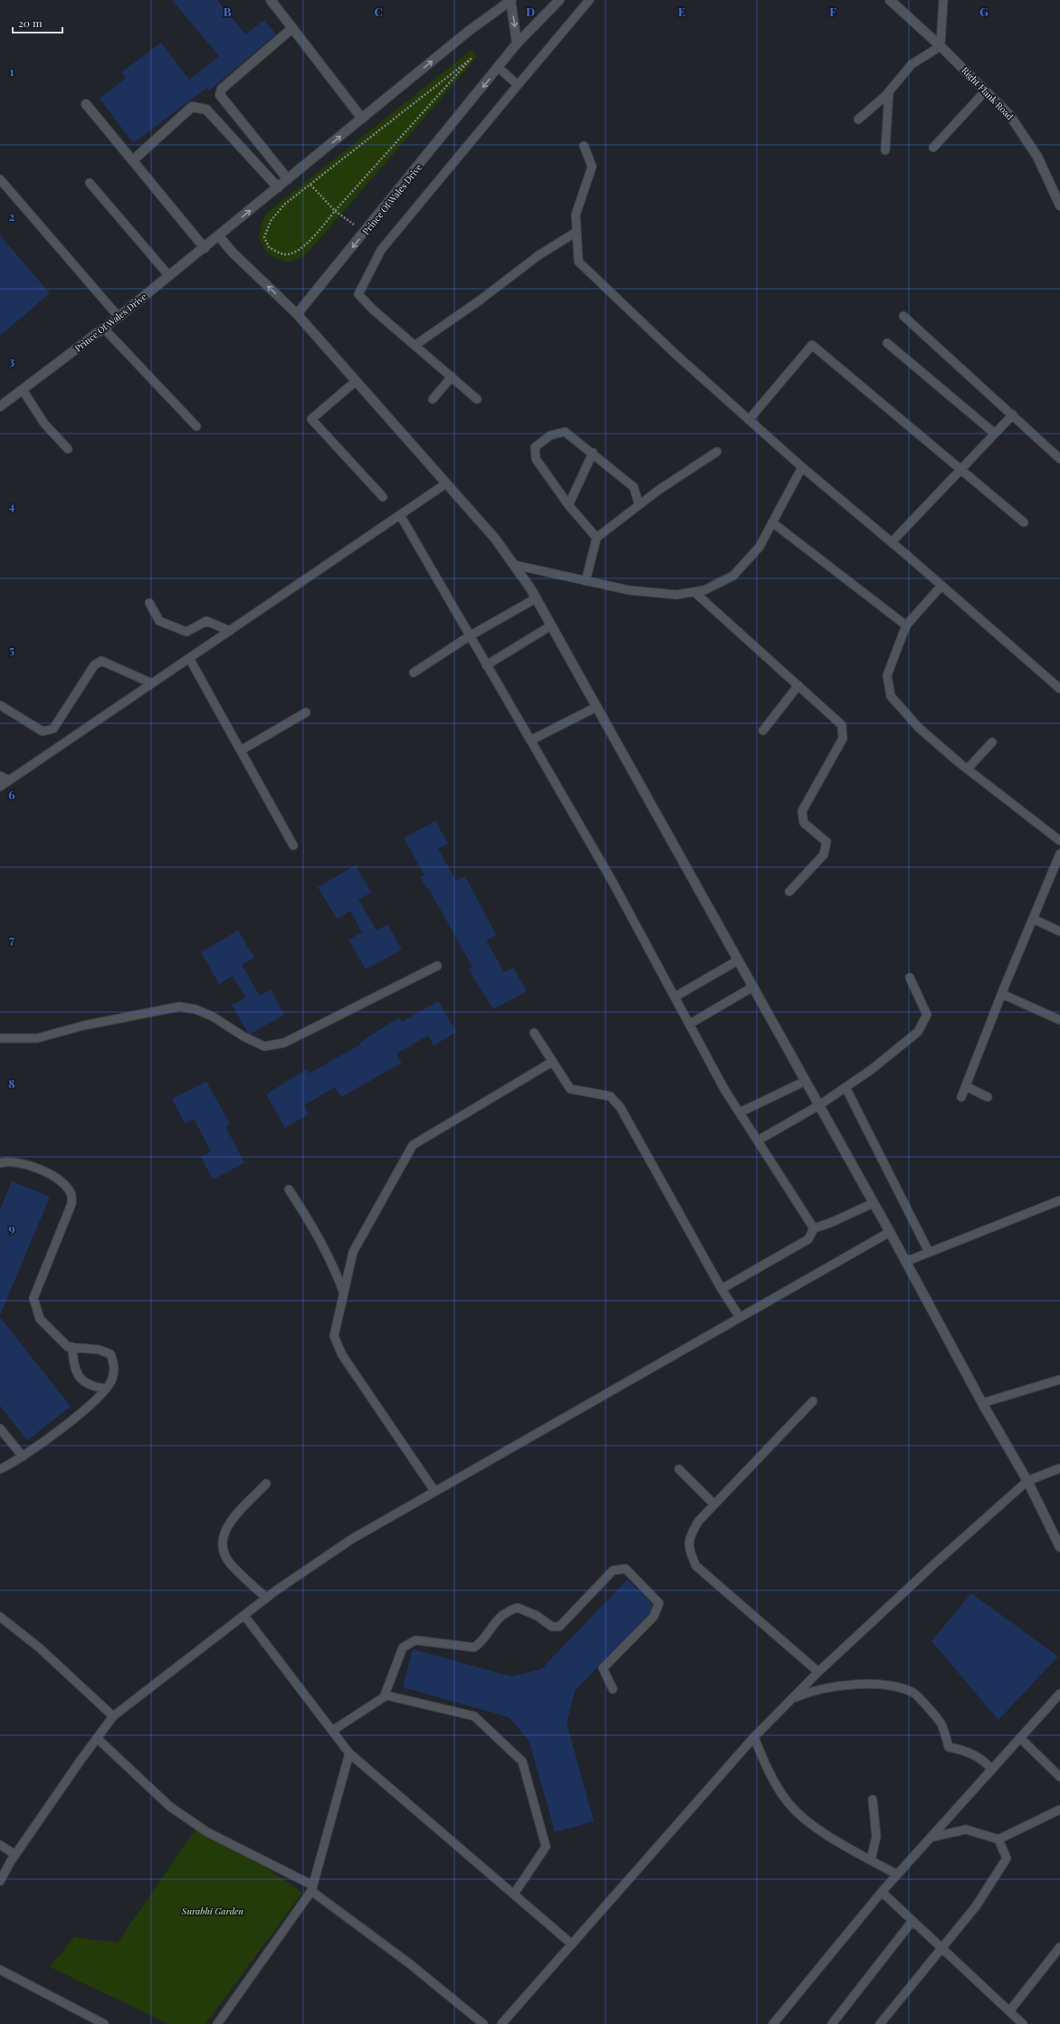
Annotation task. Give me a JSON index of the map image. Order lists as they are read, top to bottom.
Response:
{
  "streets": {
    "street": ["Right Flank Road", "Prince Of Wales Drive"]
  },
  "parks": ["Surabhi Garden"],
  "scale_bar": "20 m",
  "grid": {
    "columns": [
      "B",
      "C",
      "D",
      "E",
      "F",
      "G"
    ],
    "rows": [
      "1",
      "2",
      "3",
      "4",
      "5",
      "6",
      "7",
      "8",
      "9"
    ]
  }
}
